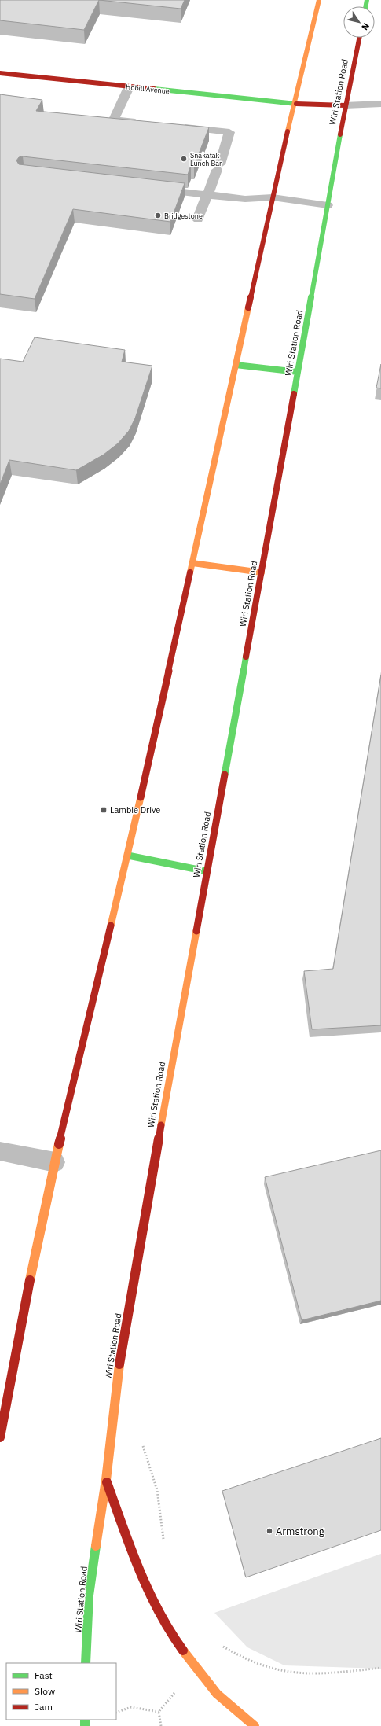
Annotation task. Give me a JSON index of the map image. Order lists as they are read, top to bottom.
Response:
{
  "streets": {
    "main road": ["Hobill Avenue", "Wiri Station Road"]
  },
  "crossings": [
    ["Hobill Avenue", "Wiri Station Road"]
  ],
  "places": {
    "other": ["Snakatak Lunch Bar", "Bridgestone", "Armstrong"],
    "transit": ["Lambie Drive"]
  },
  "legend": ["Fast", "Slow", "Jam"],
  "north": "bottom right"
}
